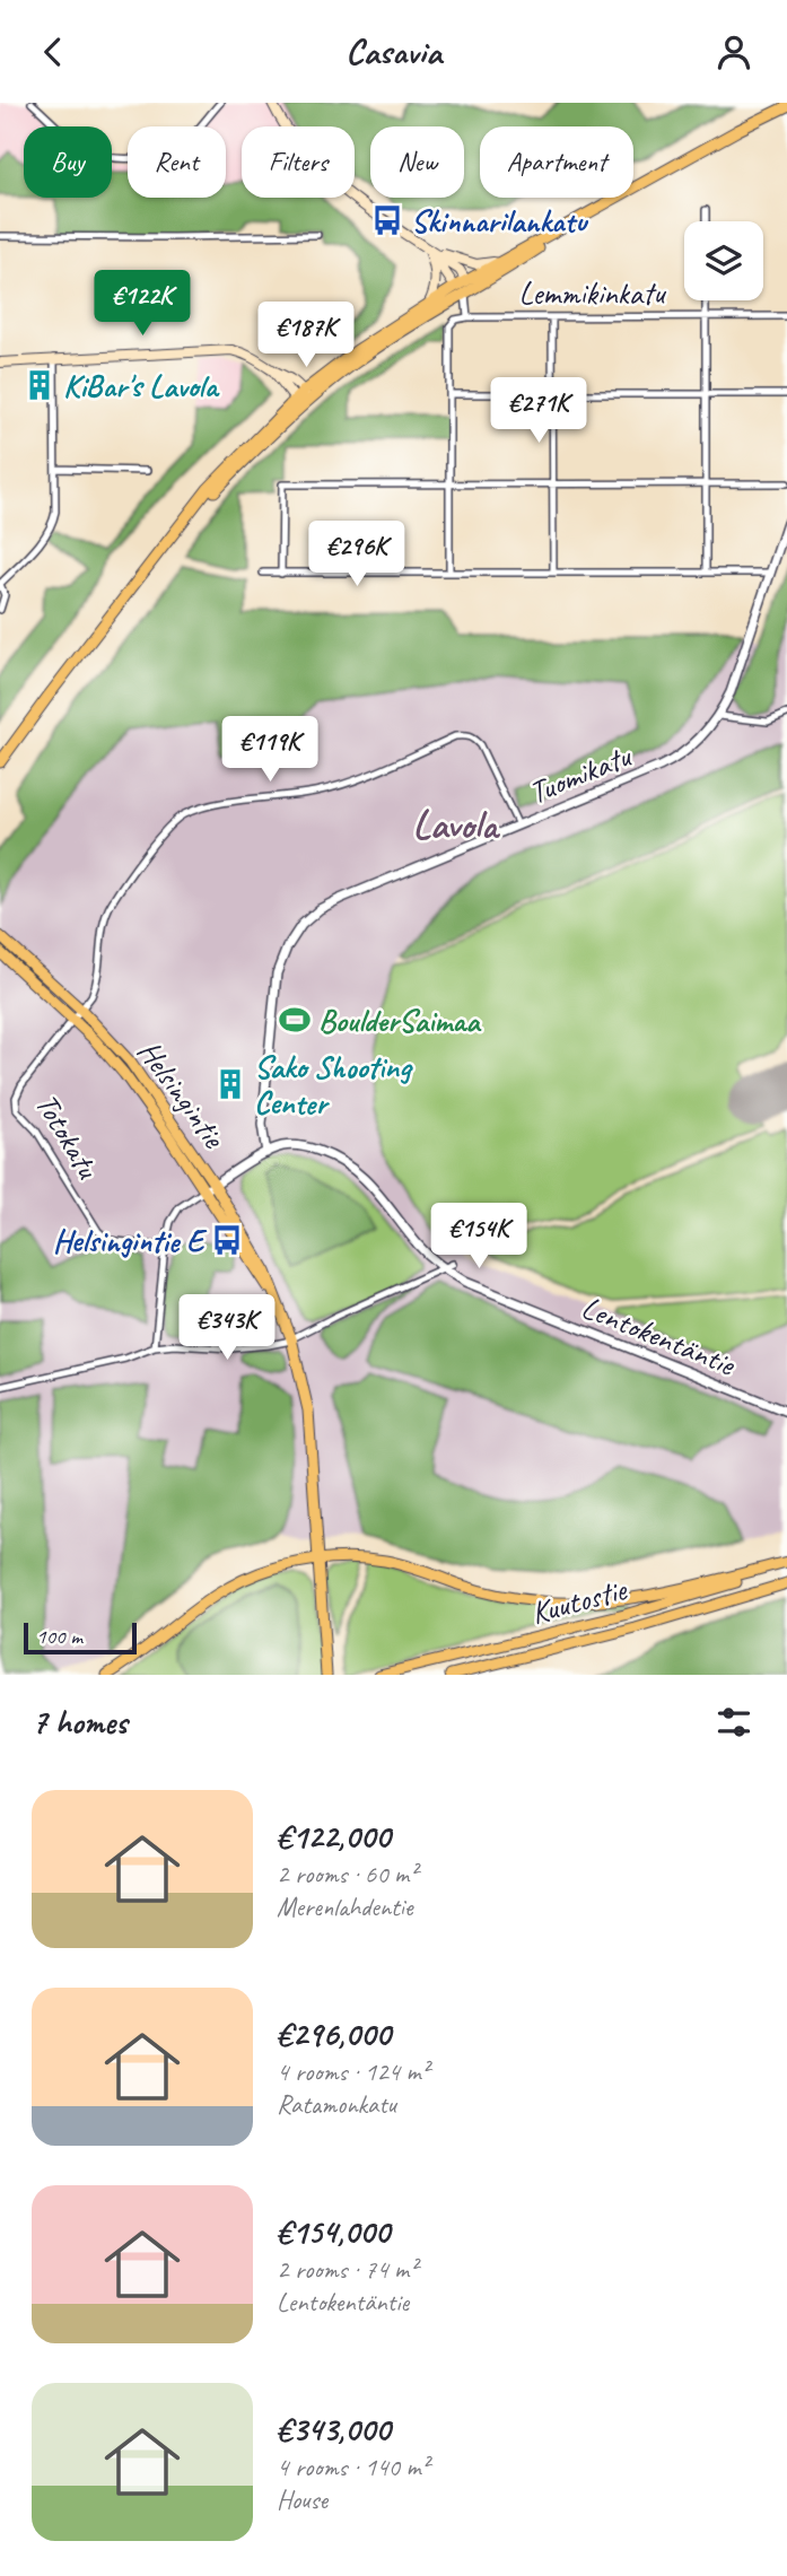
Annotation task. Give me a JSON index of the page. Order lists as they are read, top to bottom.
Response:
{
  "streets": {
    "main road": ["Helsingintie", "Kuutostie"],
    "street": [
      "Lemmikinkatu",
      "Tuomikatu",
      "Totokatu",
      "Lentokentäntie"
    ]
  },
  "crossings": [
    ["Tuomikatu", "Totokatu"],
    ["Tuomikatu", "Lentokentäntie"],
    ["Helsingintie", "Totokatu"],
    ["Helsingintie", "Lentokentäntie"]
  ],
  "districts": ["Lavola"],
  "places": {
    "bus stop": ["Skinnarilankatu", "Helsingintie E"],
    "building": ["KiBar's Lavola", "Sako Shooting Center"],
    "sports": ["BoulderSaimaa"]
  },
  "scale_bar": "100 m",
  "page": {
    "header": "Casavia",
    "chip": [
      "Buy",
      "Rent",
      "Filters",
      "New",
      "Apartment"
    ],
    "price": [
      "€122K",
      "€187K",
      "€271K",
      "€296K",
      "€119K",
      "€154K",
      "€343K"
    ],
    "scale": "100 m",
    "heading": "7 homes",
    "list": [
      {
        "name": "€122,000",
        "note": "2 rooms · 60 m² · Merenlahdentie"
      },
      {
        "name": "€296,000",
        "note": "4 rooms · 124 m² · Ratamonkatu"
      },
      {
        "name": "€154,000",
        "note": "2 rooms · 74 m² · Lentokentäntie"
      },
      {
        "name": "€343,000",
        "note": "4 rooms · 140 m² · House"
      }
    ]
  }
}
